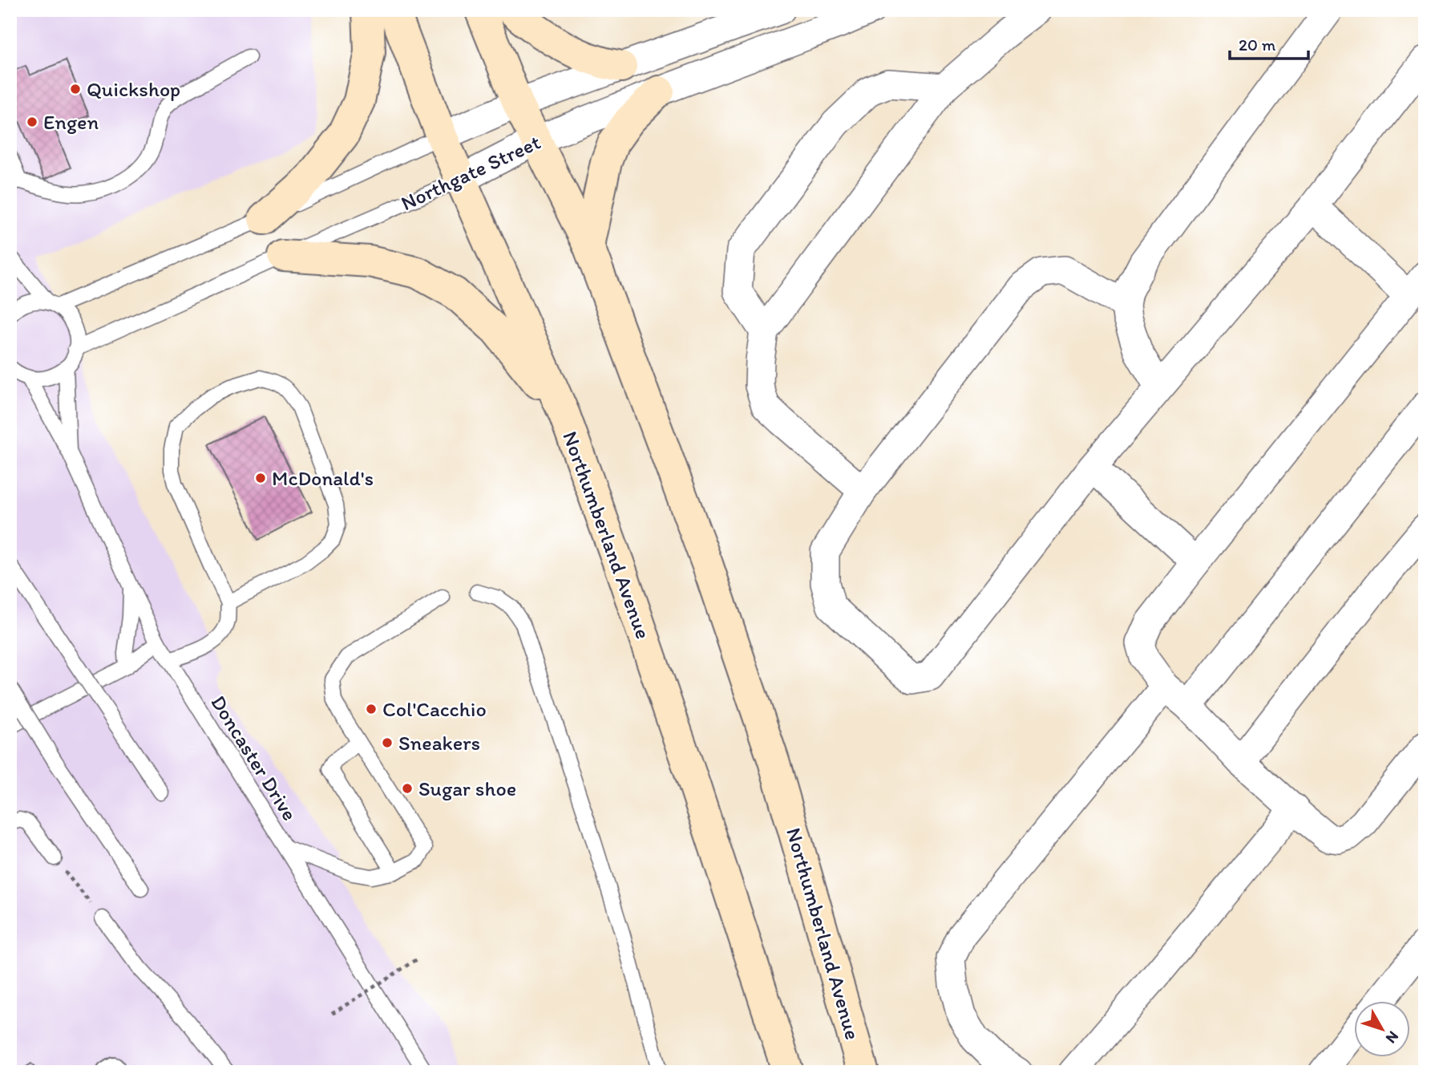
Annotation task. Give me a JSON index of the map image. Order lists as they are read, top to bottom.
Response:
{
  "streets": {
    "main road": ["Northumberland Avenue"],
    "street": ["Northgate Street"],
    "lane": ["Doncaster Drive"]
  },
  "crossings": [
    ["Northgate Street", "Northumberland Avenue"]
  ],
  "places": [
    "Quickshop",
    "Engen",
    "McDonald's",
    "Col'Cacchio",
    "Sneakers",
    "Sugar shoe"
  ],
  "scale_bar": "20 m",
  "north": "bottom right"
}
